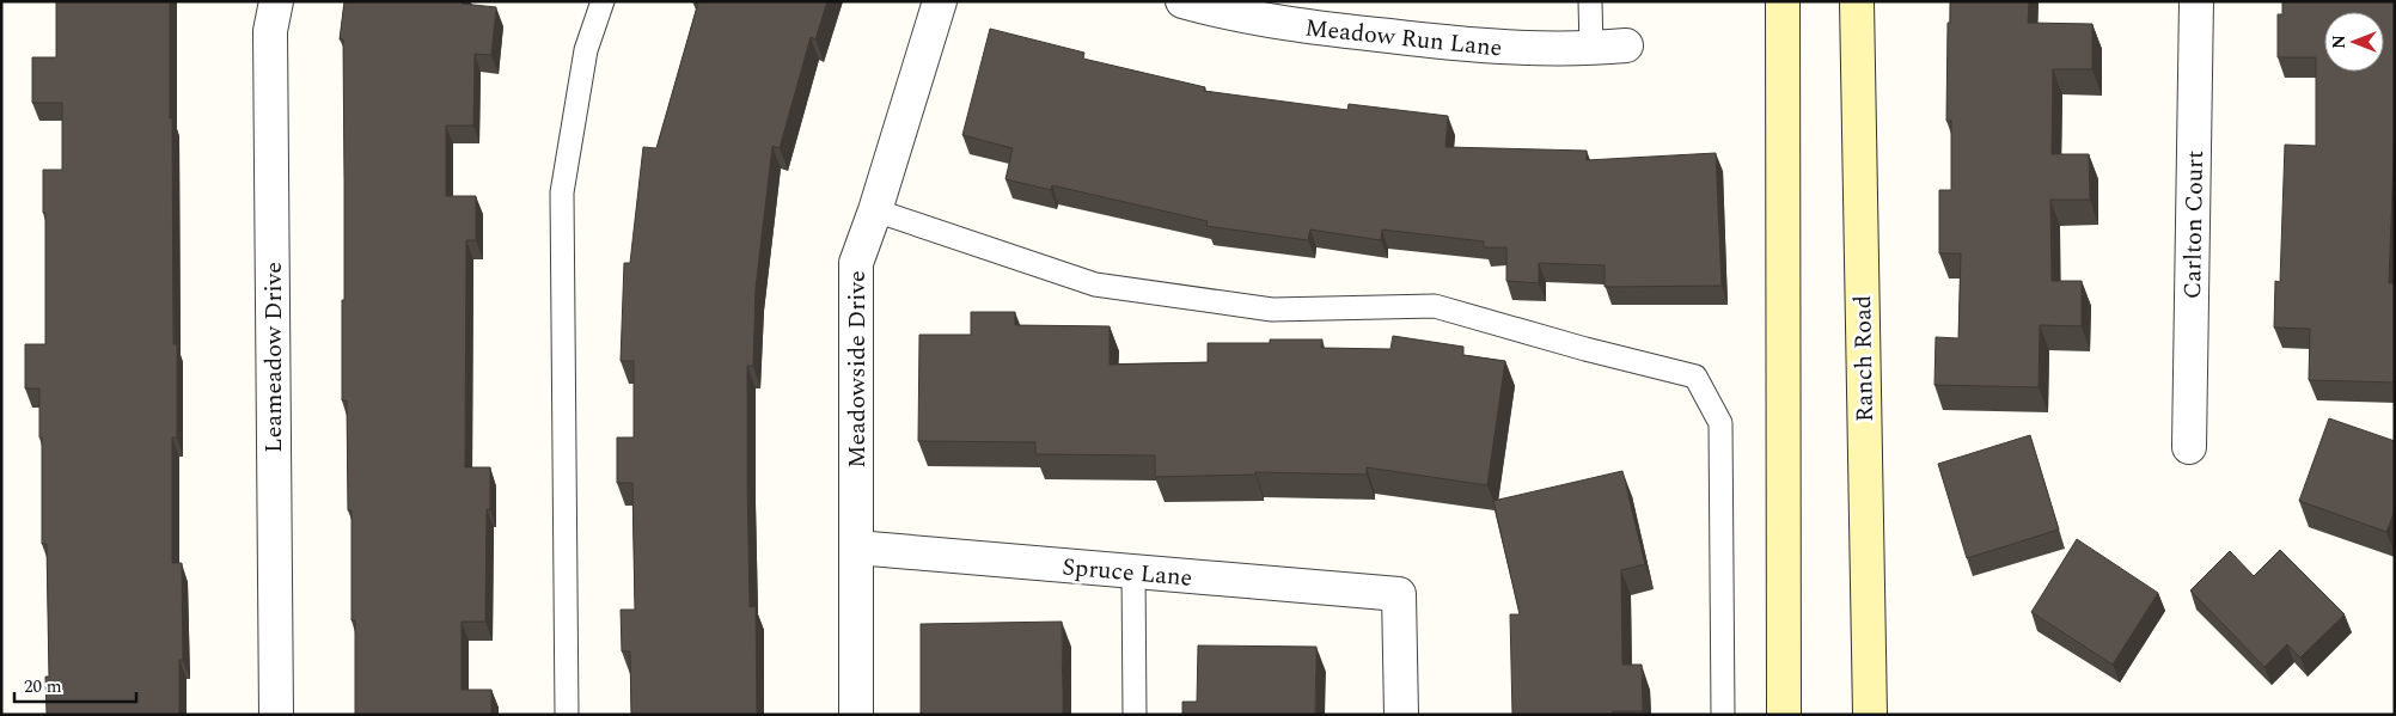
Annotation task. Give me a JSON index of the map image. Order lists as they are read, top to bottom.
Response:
{
  "streets": {
    "main road": ["Ranch Road"],
    "street": [
      "Meadow Run Lane",
      "Carlton Court",
      "Leameadow Drive",
      "Meadowside Drive",
      "Spruce Lane"
    ]
  },
  "crossings": [
    ["Meadowside Drive", "Spruce Lane"]
  ],
  "scale_bar": "20 m",
  "north": "left"
}
